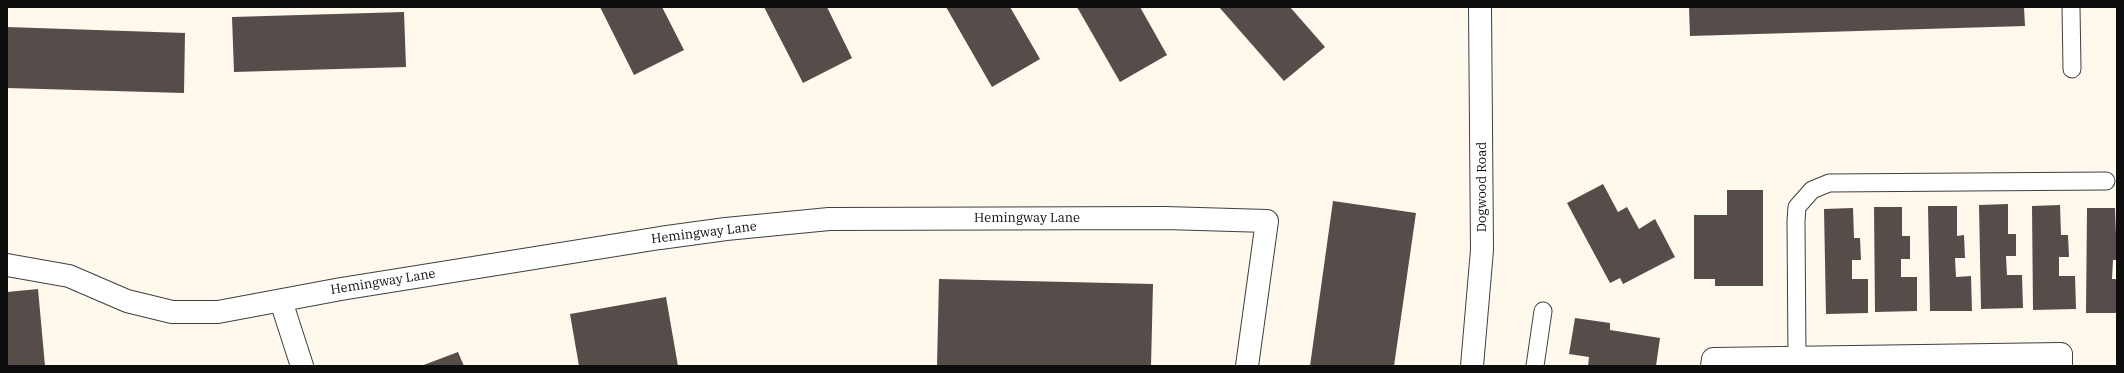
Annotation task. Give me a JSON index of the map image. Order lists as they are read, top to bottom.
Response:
{
  "streets": {
    "street": ["Dogwood Road", "Hemingway Lane"]
  }
}
